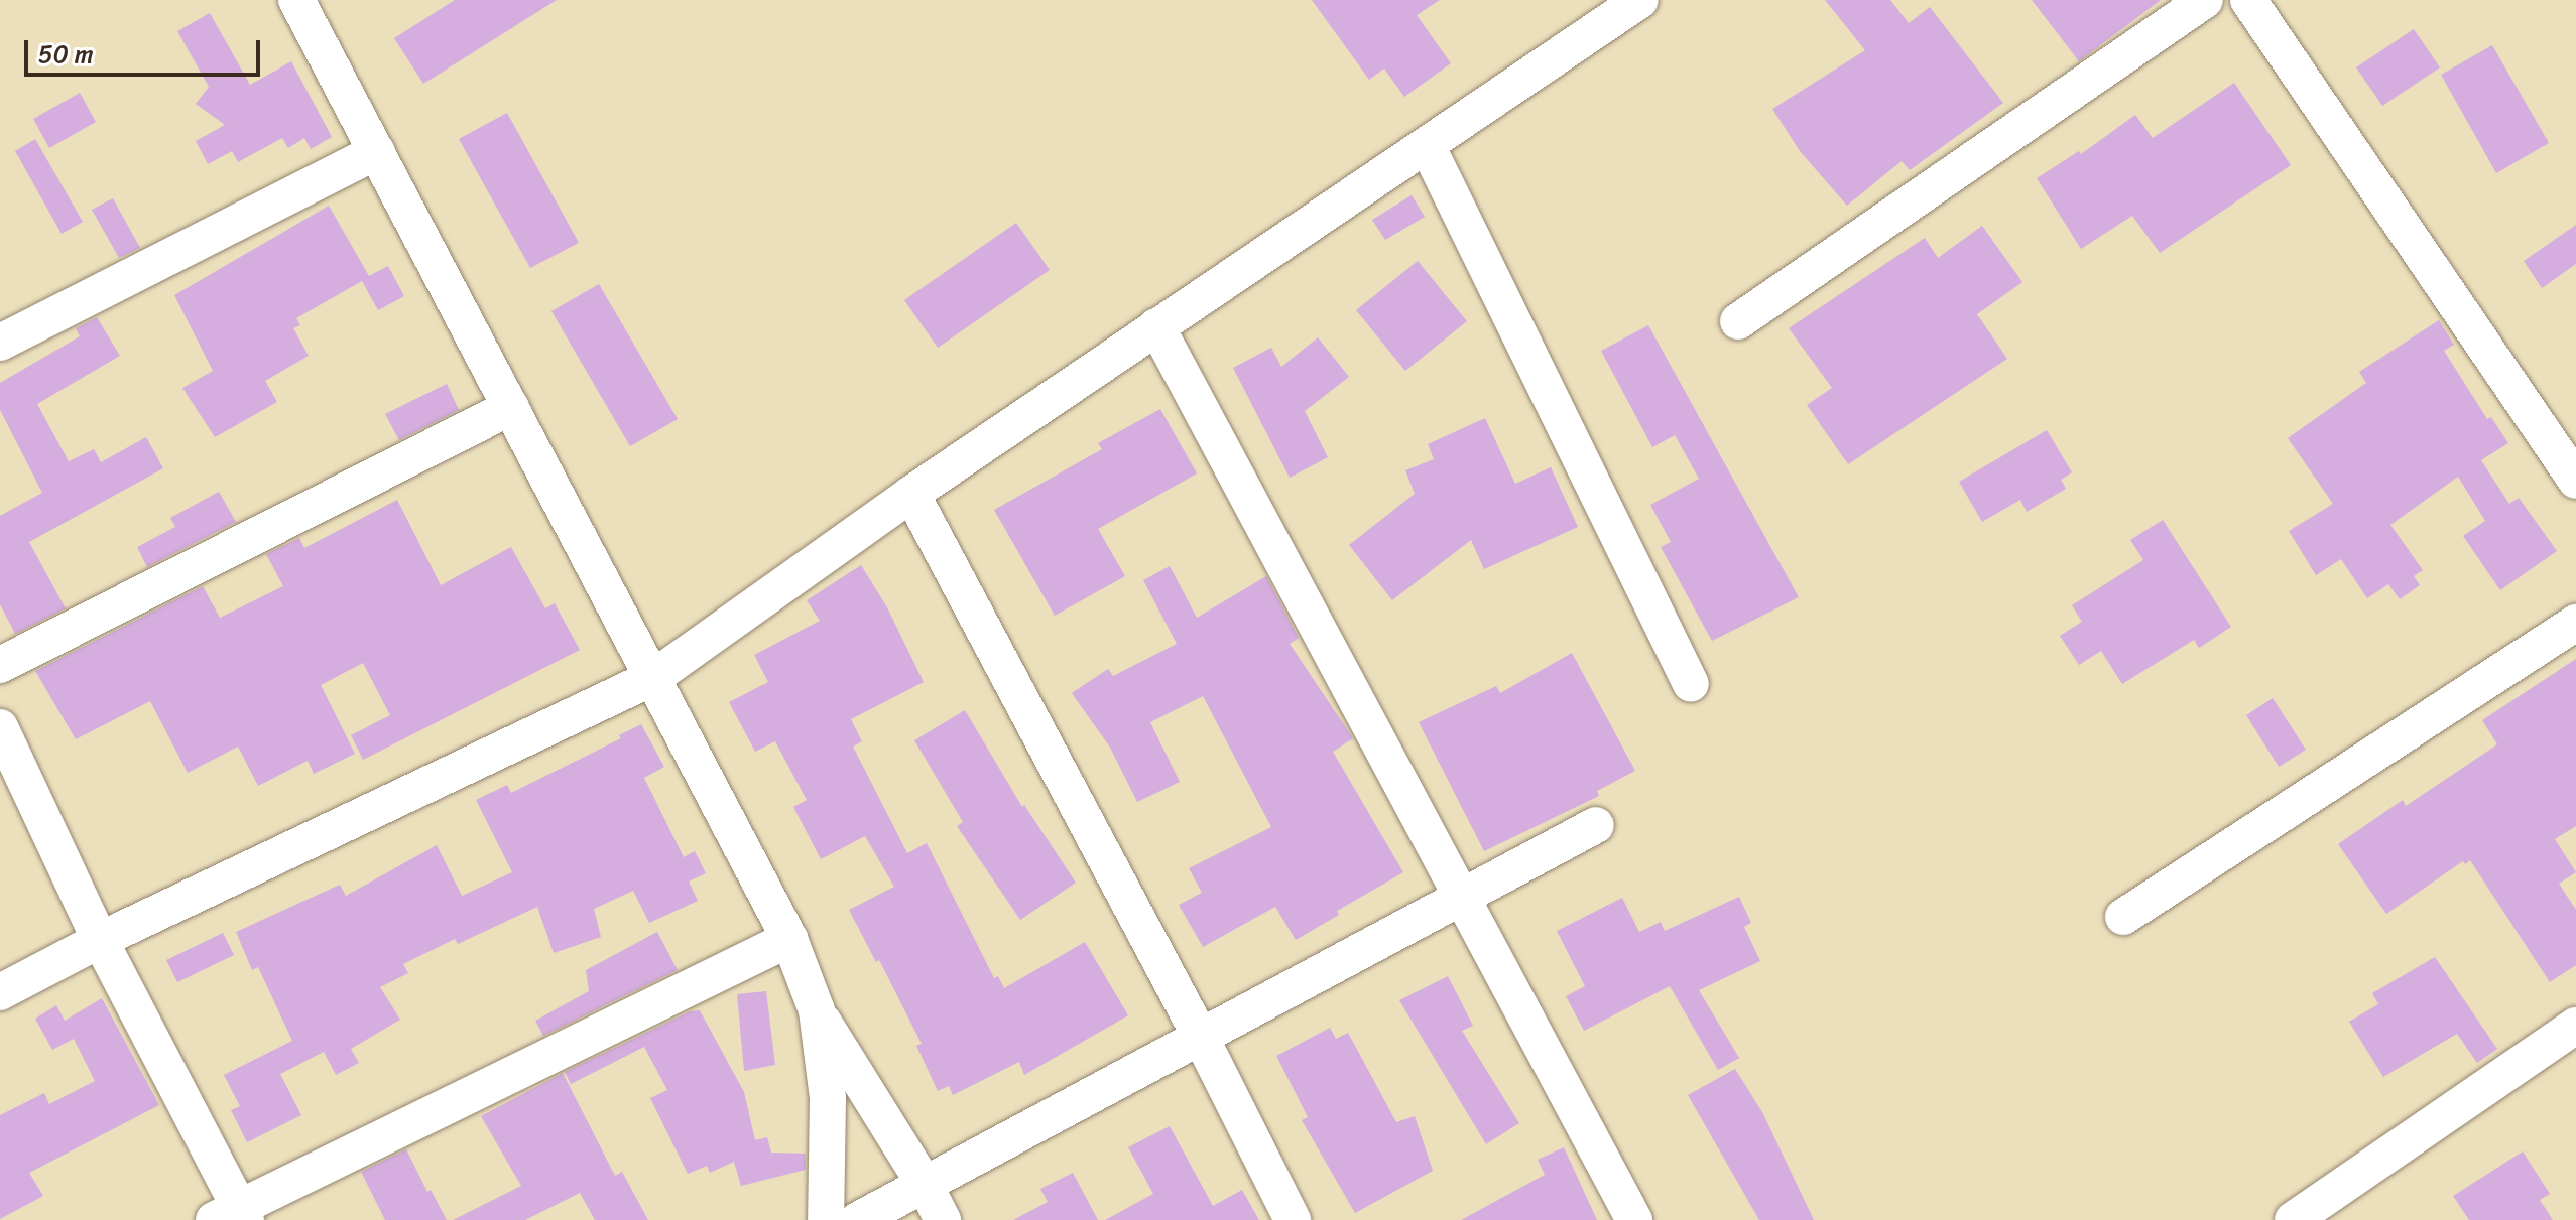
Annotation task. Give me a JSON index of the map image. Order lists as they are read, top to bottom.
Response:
{
  "scale_bar": "50 m"
}
